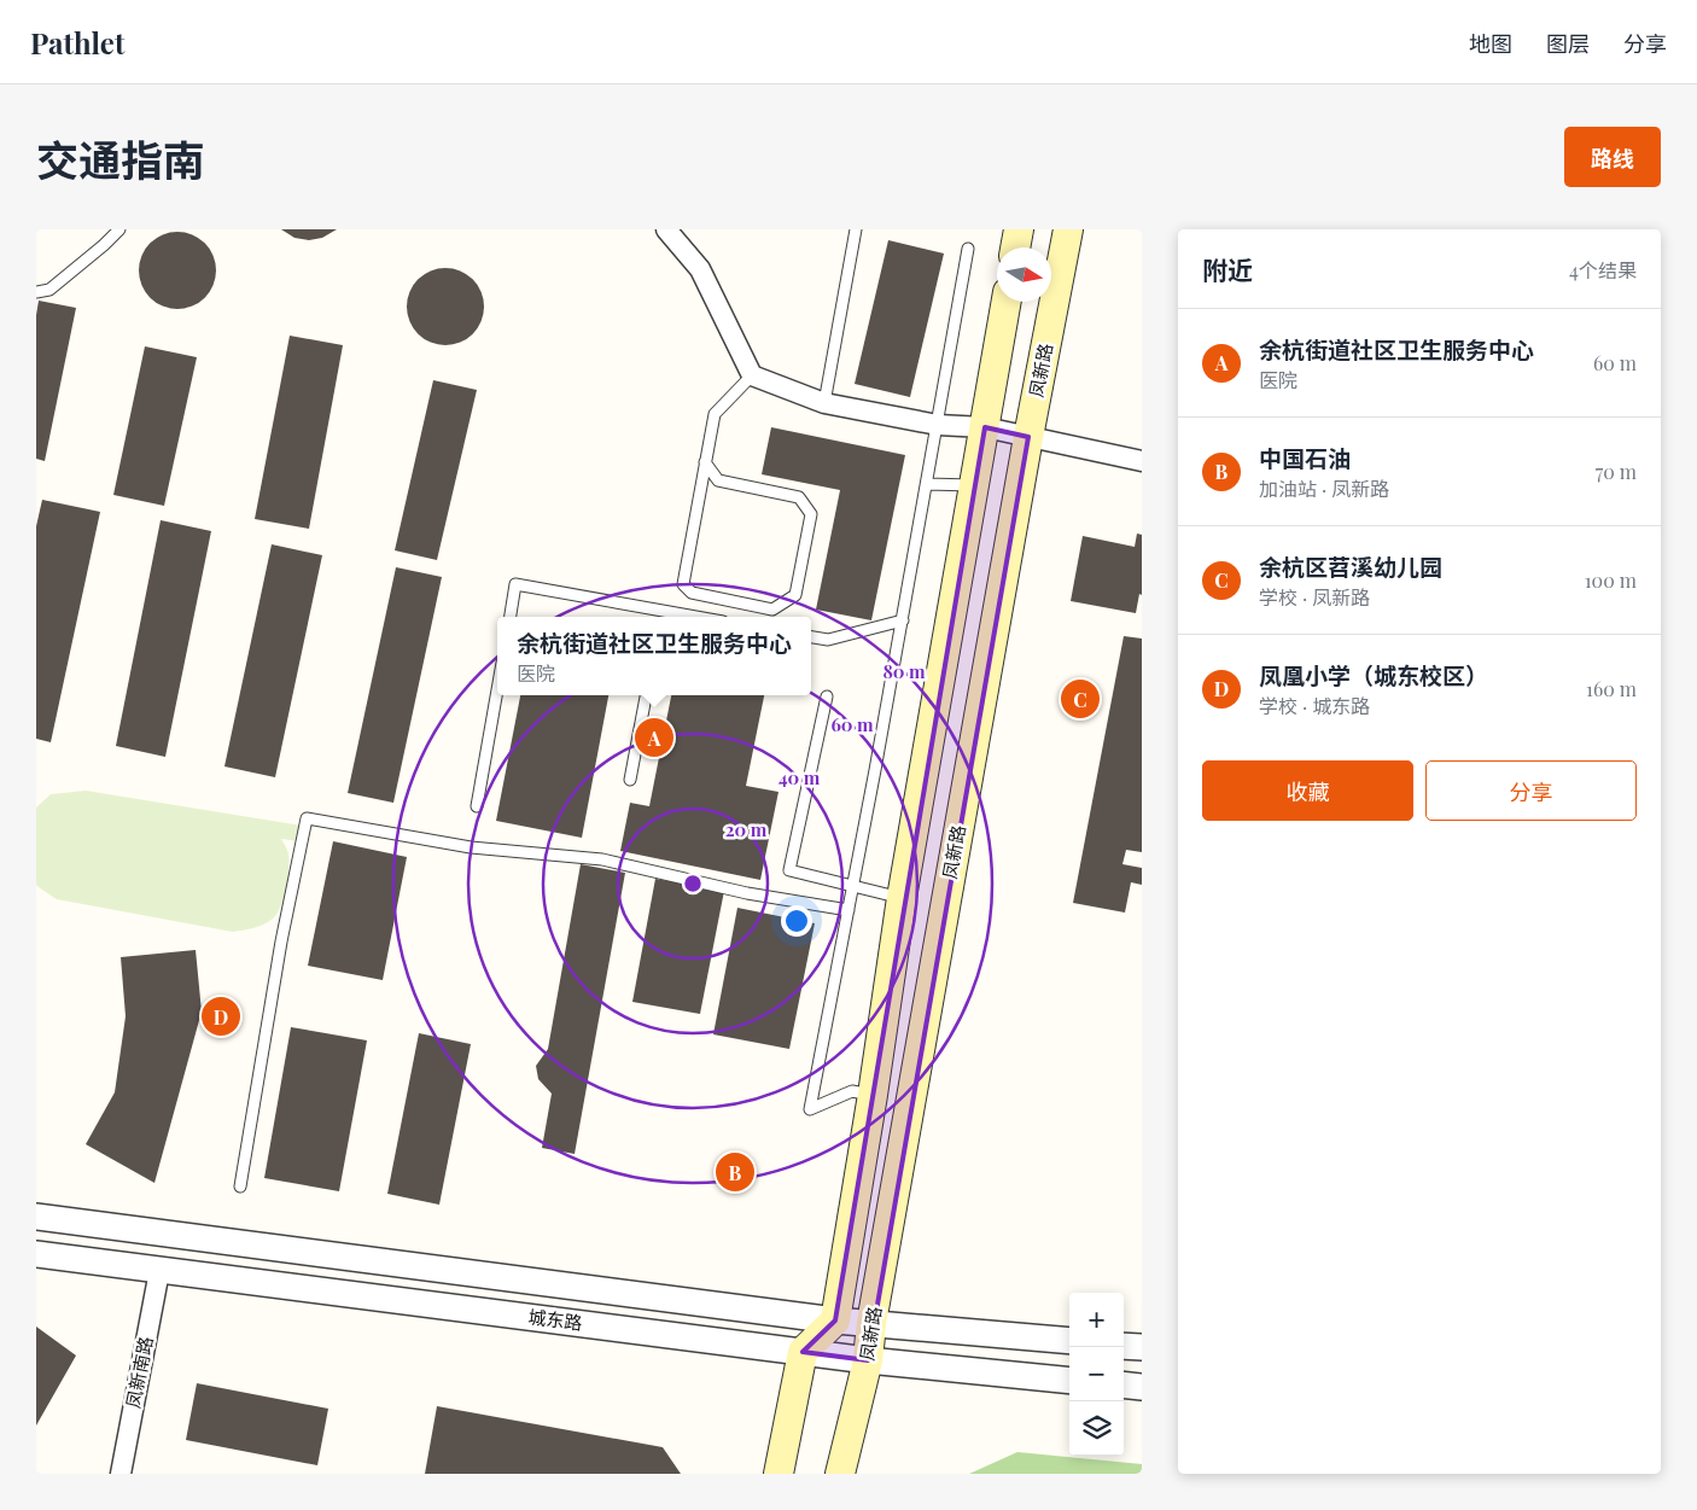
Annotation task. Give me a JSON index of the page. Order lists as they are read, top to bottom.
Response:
{
  "streets": {
    "main road": ["凤新路"],
    "street": ["城东路", "凤新南路"]
  },
  "crossings": [
    ["凤新路", "城东路"],
    ["城东路", "凤新南路"]
  ],
  "north": "right",
  "page": {
    "header": "Pathlet",
    "nav": ["地图", "图层", "分享"],
    "title": "交通指南",
    "buttons": [
      "路线",
      ["收藏", "分享"]
    ],
    "heading": ["附近", "4个结果"],
    "list": [
      {
        "mark": "A",
        "name": "余杭街道社区卫生服务中心",
        "note": "医院",
        "value": "60 m"
      },
      {
        "mark": "B",
        "name": "中国石油",
        "note": "加油站 · 凤新路",
        "value": "70 m"
      },
      {
        "mark": "C",
        "name": "余杭区苕溪幼儿园",
        "note": "学校 · 凤新路",
        "value": "100 m"
      },
      {
        "mark": "D",
        "name": "凤凰小学（城东校区）",
        "note": "学校 · 城东路",
        "value": "160 m"
      }
    ],
    "popup": ["余杭街道社区卫生服务中心", "医院"],
    "pins": [
      "C",
      "A",
      "D",
      "B"
    ],
    "map_buttons": ["+", "−"]
  },
  "rings": [
    "80 m",
    "60 m",
    "40 m",
    "20 m"
  ]
}
